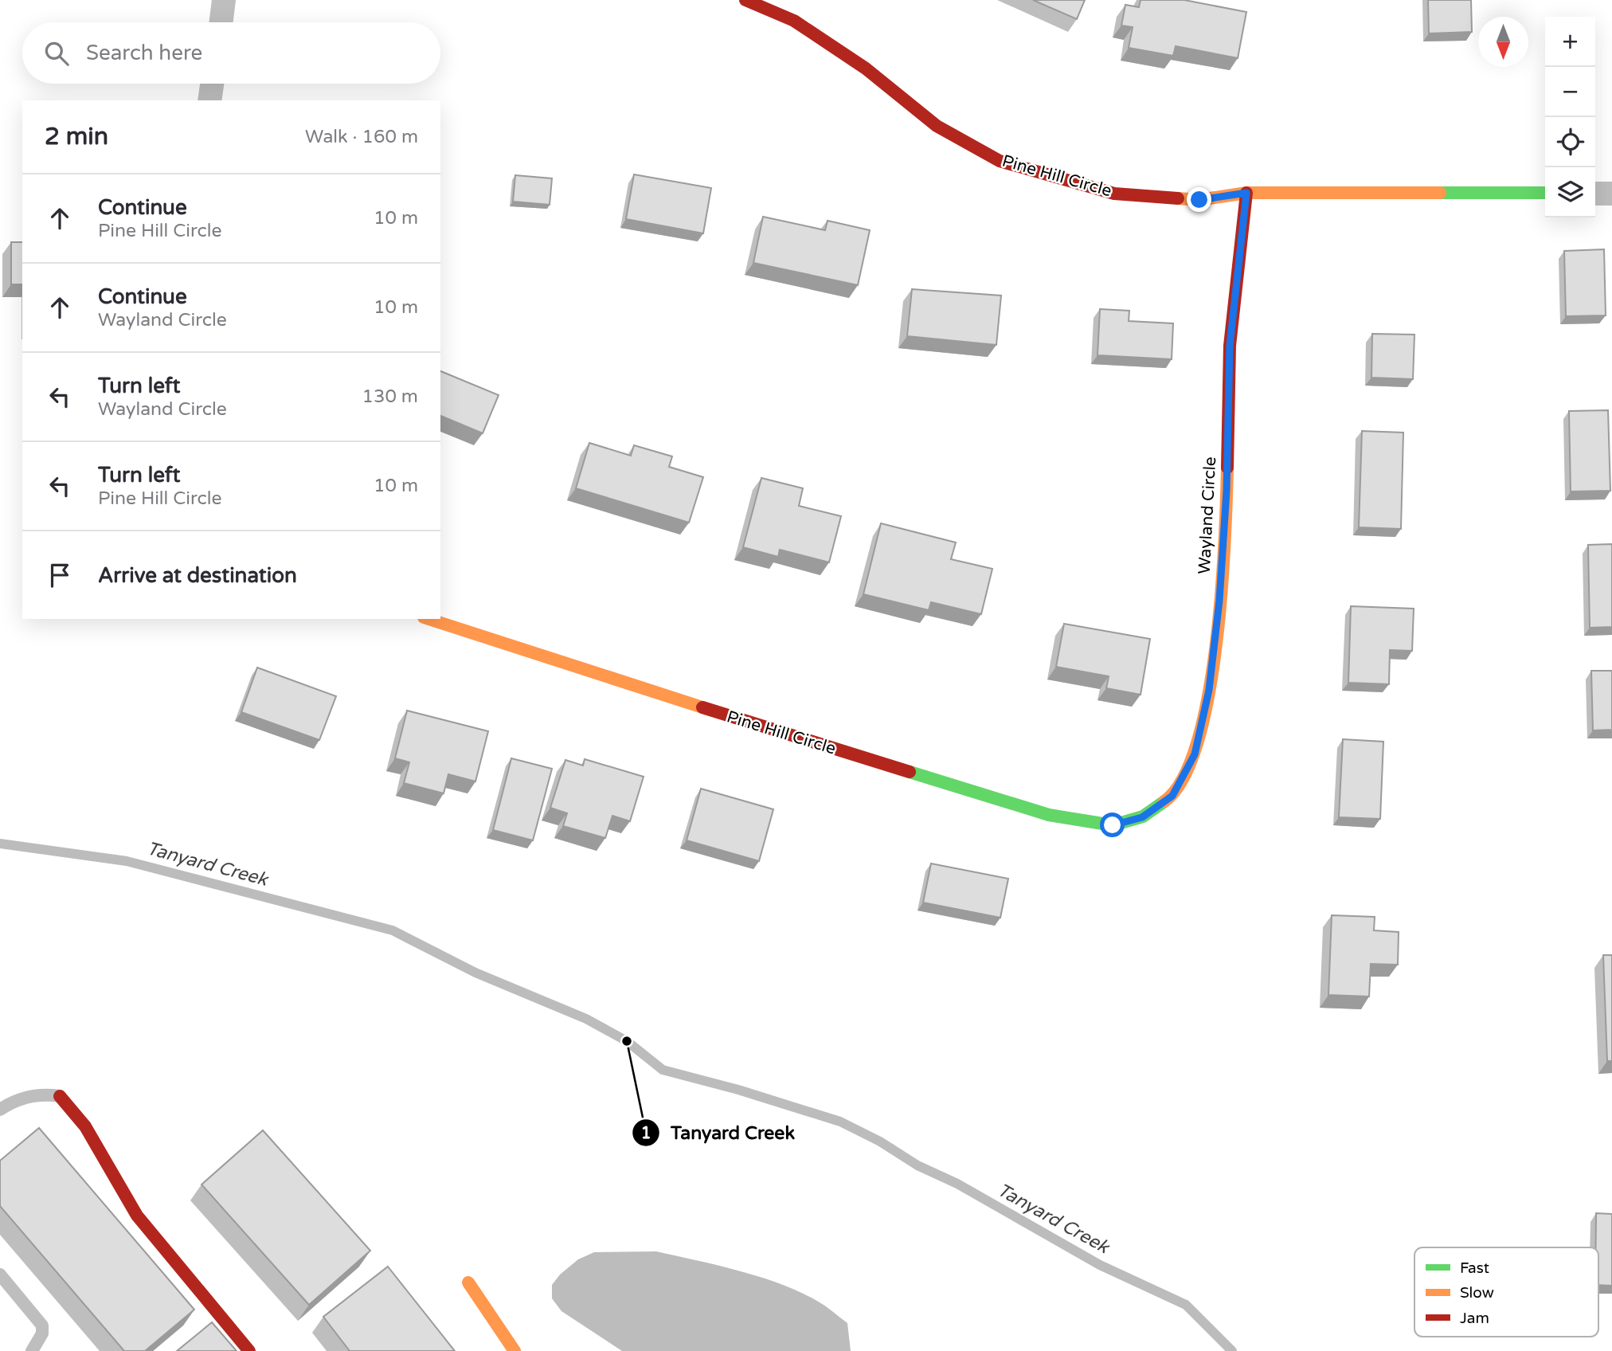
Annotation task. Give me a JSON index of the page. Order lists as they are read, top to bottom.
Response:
{
  "streets": {
    "street": ["Pine Hill Circle", "Wayland Circle"]
  },
  "crossings": [
    ["Pine Hill Circle", "Wayland Circle"]
  ],
  "water": ["Tanyard Creek"],
  "places": ["Tanyard Creek"],
  "legend": ["Fast", "Slow", "Jam"],
  "north": "bottom",
  "page": {
    "map_buttons": ["+", "−"],
    "search": "Search here",
    "heading": ["2 min", "Walk · 160 m"],
    "list": [
      ["Continue", "Pine Hill Circle", "10 m"],
      ["Continue", "Wayland Circle", "10 m"],
      ["Turn left", "Wayland Circle", "130 m"],
      ["Turn left", "Pine Hill Circle", "10 m"],
      "Arrive at destination"
    ]
  }
}
